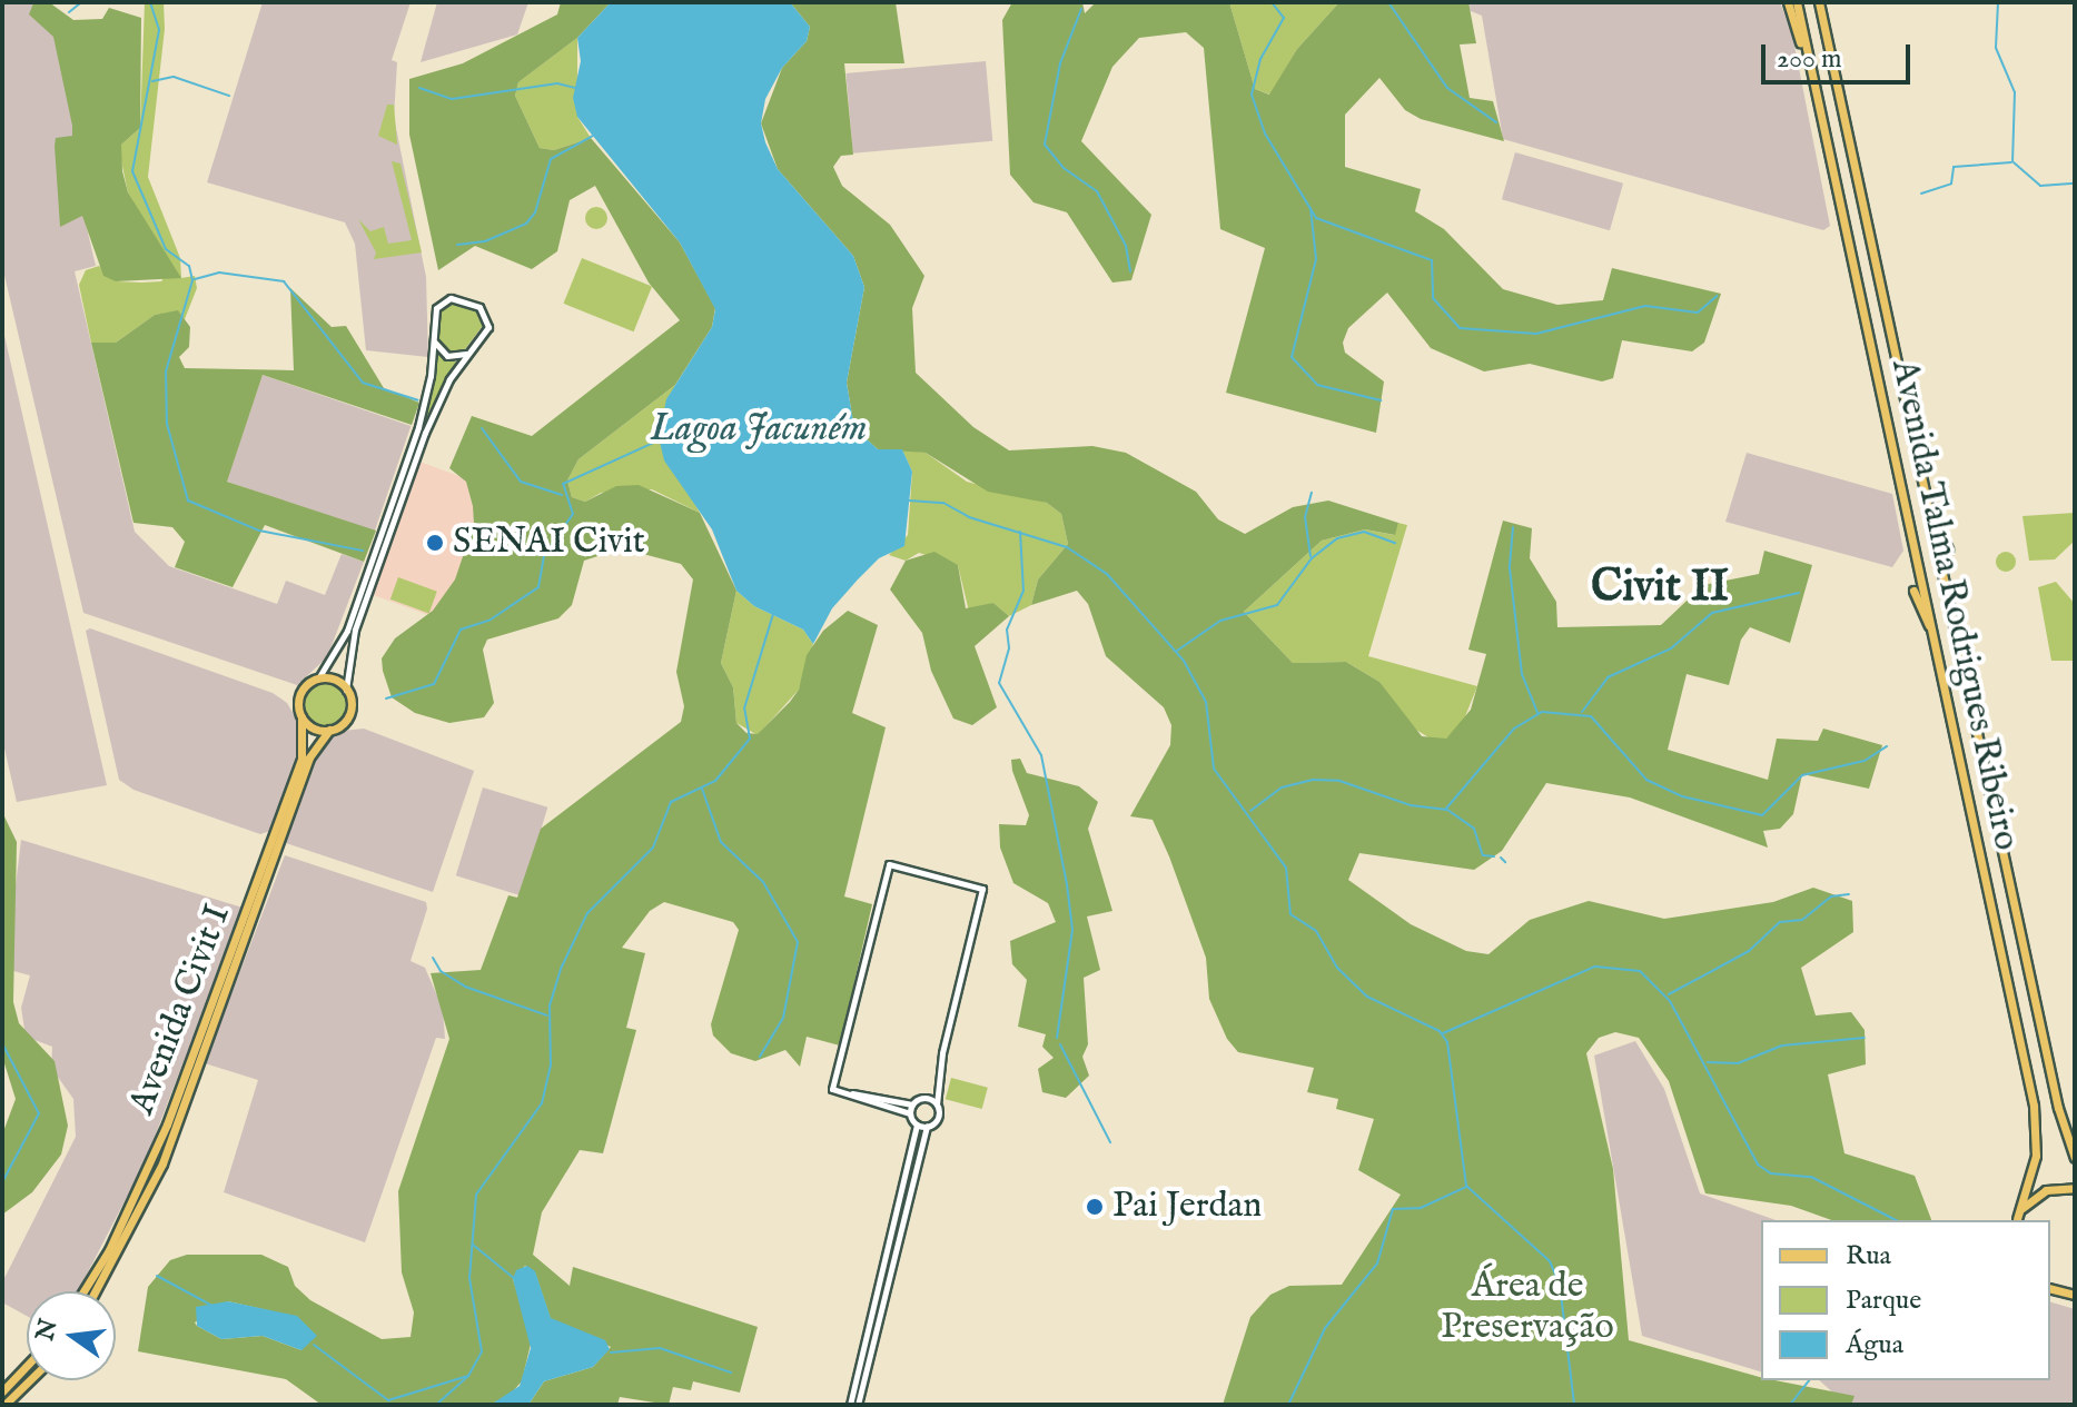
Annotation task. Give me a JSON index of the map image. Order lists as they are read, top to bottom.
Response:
{
  "streets": {
    "main road": ["Avenida Talma Rodrigues Ribeiro", "Avenida Civit I"]
  },
  "districts": ["Civit II"],
  "water": ["Lagoa Jacuném"],
  "parks": ["Área de Preservação"],
  "places": ["SENAI Civit", "Pai Jerdan"],
  "legend": ["Rua", "Parque", "Água"],
  "scale_bar": "200 m",
  "north": "left"
}
